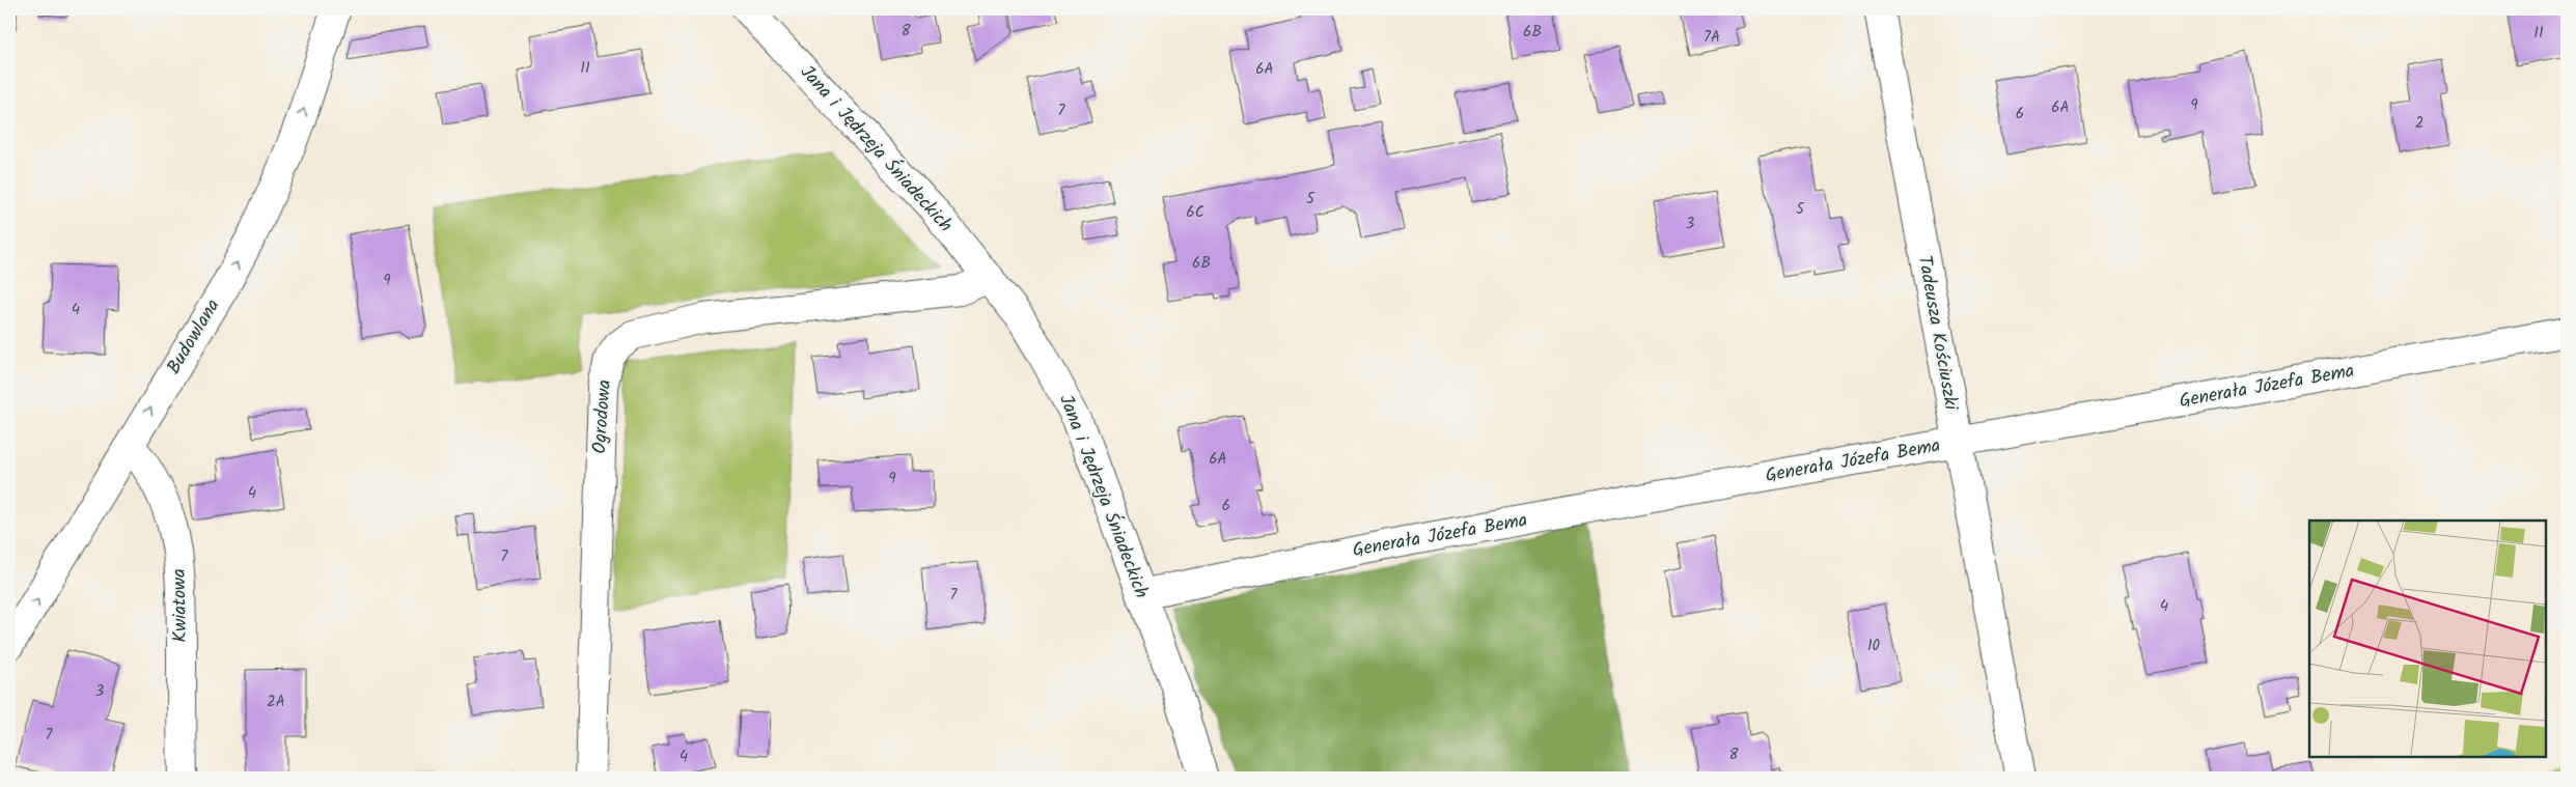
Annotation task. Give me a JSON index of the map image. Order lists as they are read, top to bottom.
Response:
{
  "streets": {
    "street": [
      "Jana i Jędrzeja Śniadeckich",
      "Tadeusza Kościuszki",
      "Budowlana",
      "Generała Józefa Bema",
      "Ogrodowa",
      "Kwiatowa"
    ]
  },
  "crossings": [
    ["Jana i Jędrzeja Śniadeckich", "Generała Józefa Bema"],
    ["Jana i Jędrzeja Śniadeckich", "Ogrodowa"],
    ["Tadeusza Kościuszki", "Generała Józefa Bema"],
    ["Budowlana", "Kwiatowa"]
  ],
  "one_way": ["Budowlana"],
  "house_numbers": [
    "8",
    "6B",
    "11",
    "7A",
    "11",
    "6A",
    "9",
    "6A",
    "7",
    "6",
    "2",
    "5",
    "5",
    "6C",
    "3",
    "6B",
    "9",
    "4",
    "6A",
    "9",
    "4",
    "6",
    "7",
    "7",
    "4",
    "10",
    "3",
    "2A",
    "7",
    "8",
    "4"
  ]
}
